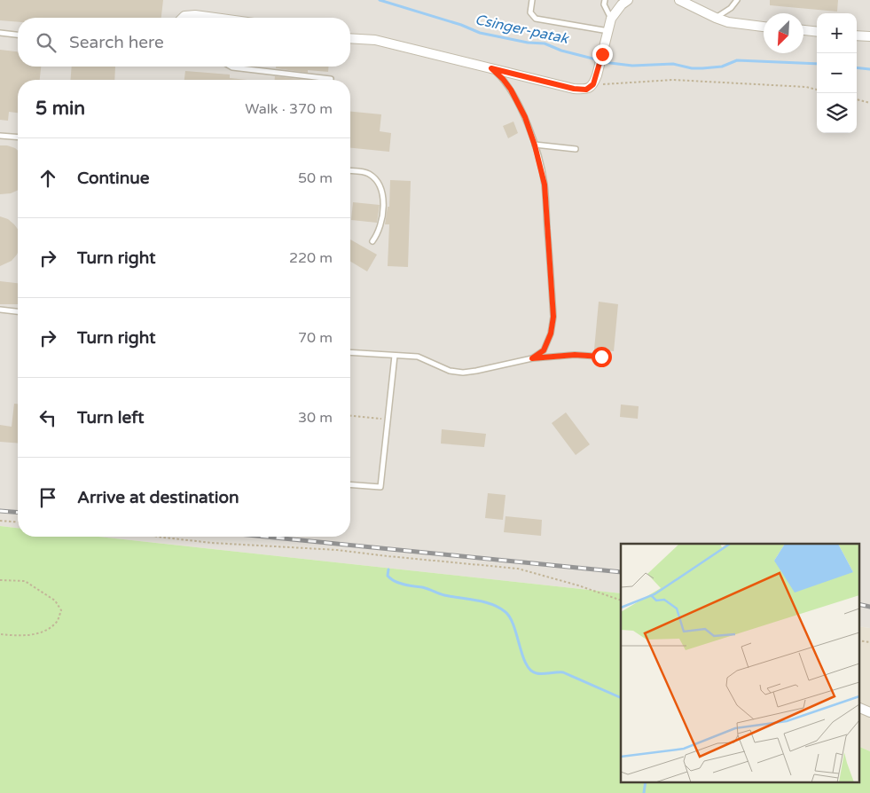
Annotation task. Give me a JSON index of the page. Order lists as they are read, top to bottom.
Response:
{
  "water": ["Csinger-patak"],
  "north": "bottom left",
  "page": {
    "map_buttons": ["+", "−"],
    "search": "Search here",
    "heading": ["5 min", "Walk · 370 m"],
    "list": [
      ["Continue", "50 m"],
      ["Turn right", "220 m"],
      ["Turn right", "70 m"],
      ["Turn left", "30 m"],
      "Arrive at destination"
    ]
  }
}
